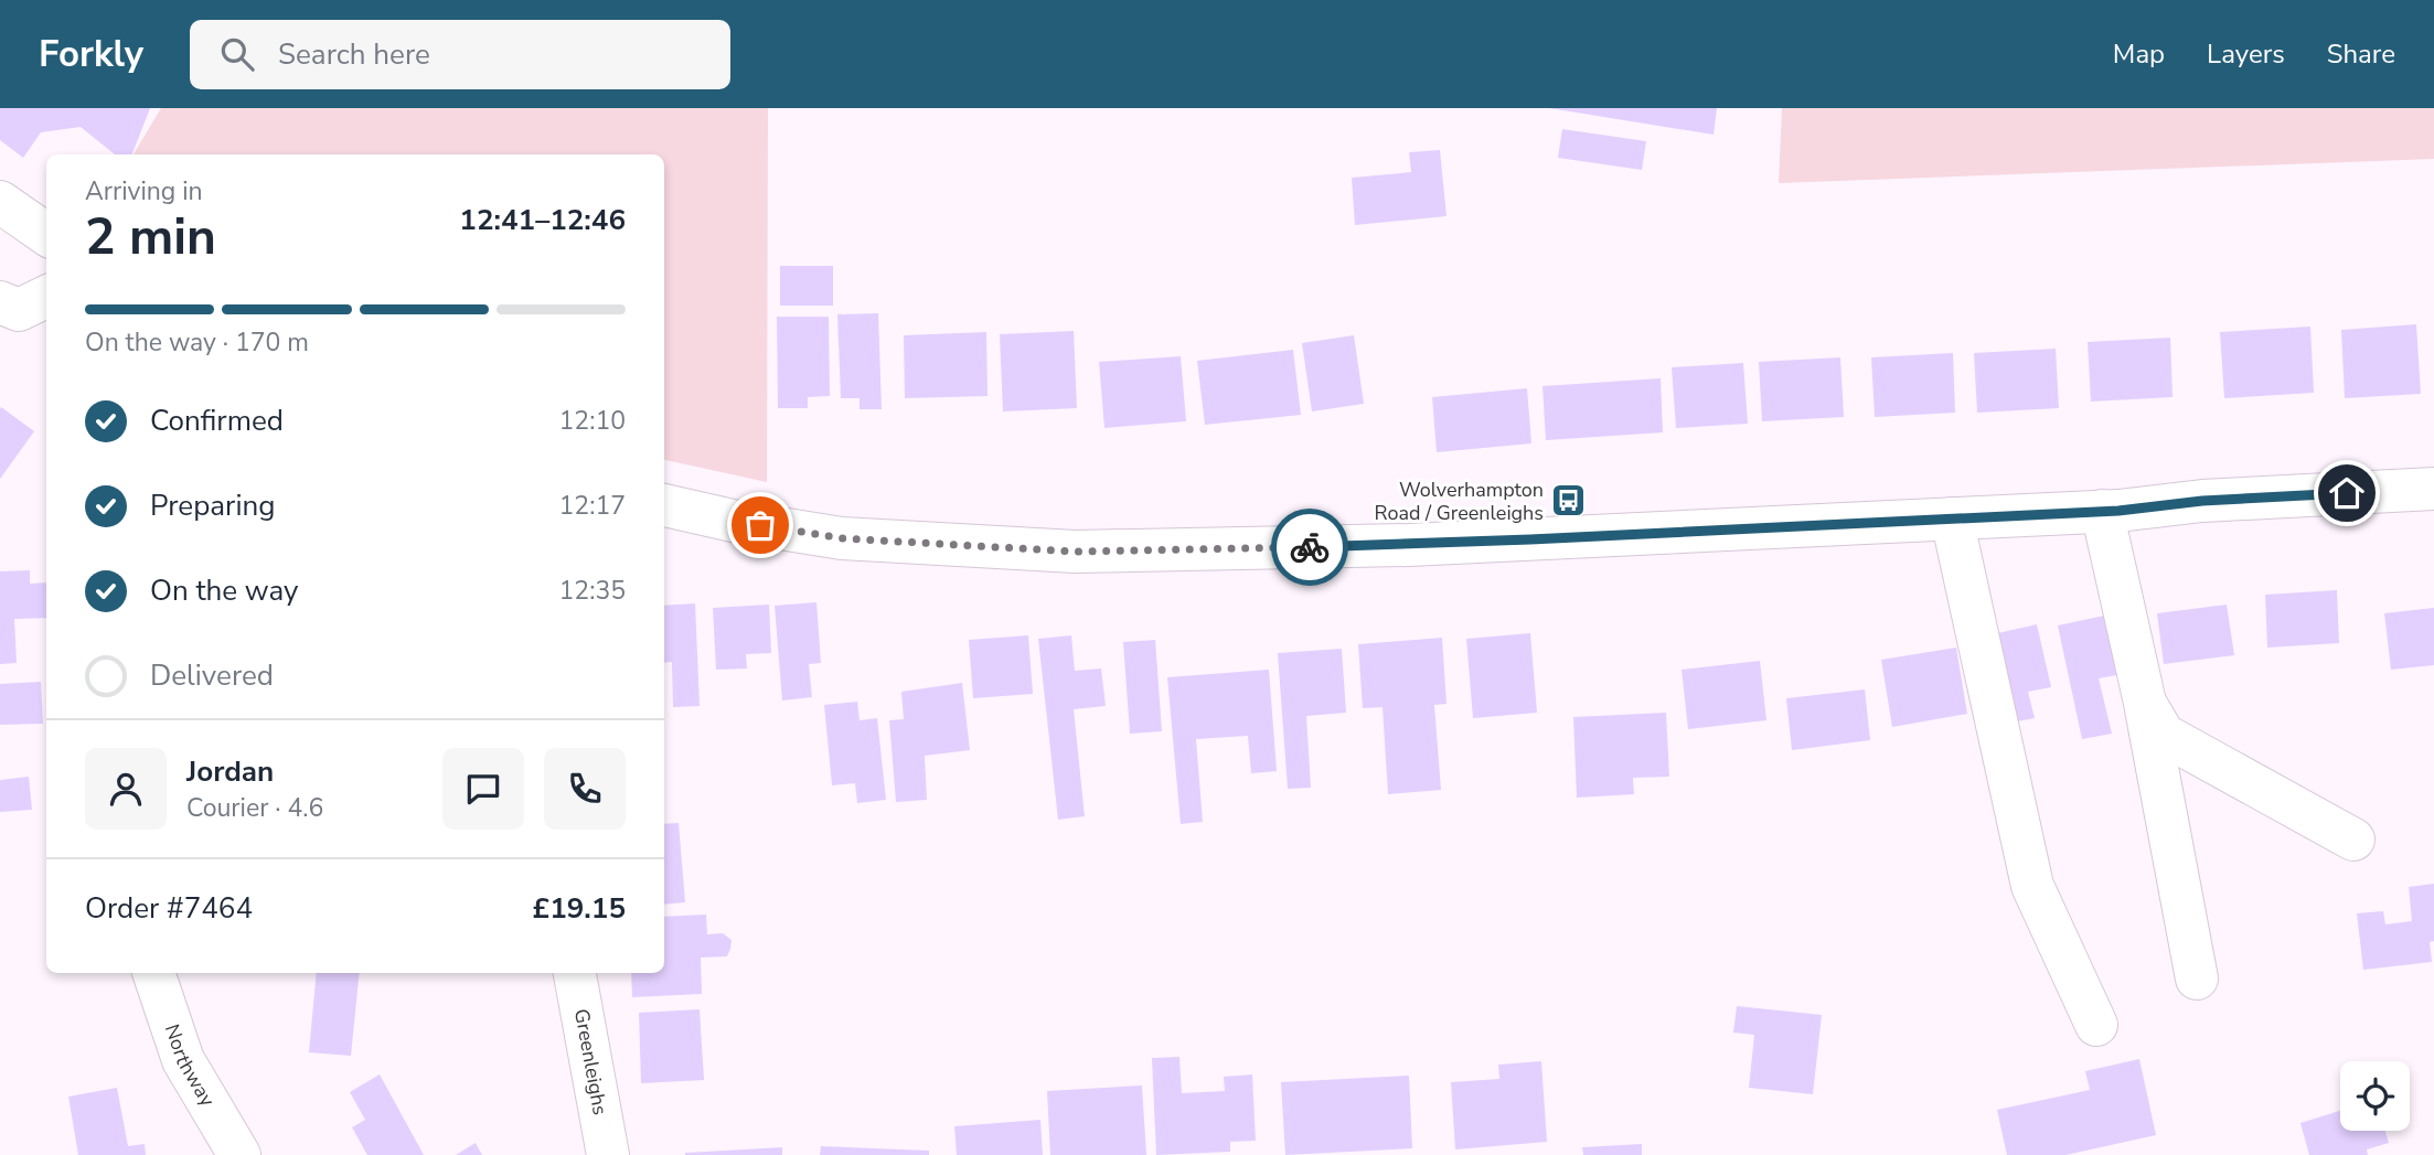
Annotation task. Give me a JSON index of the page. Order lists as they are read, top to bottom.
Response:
{
  "streets": {
    "main road": ["Greenleighs", "Northway"]
  },
  "places": {
    "bus stop": ["Wolverhampton Road / Greenleighs"]
  },
  "page": {
    "header": "Forkly",
    "search": "Search here",
    "nav": ["Map", "Layers", "Share"],
    "heading": ["2 min", "Arriving in", "12:41–12:46"],
    "panel": [
      "Jordan",
      "Courier · 4.6",
      "Order #7464",
      "£19.15"
    ],
    "bar": "On the way · 170 m",
    "list": [
      ["Confirmed", "12:10"],
      ["Preparing", "12:17"],
      ["On the way", "12:35"],
      "Delivered"
    ]
  }
}
